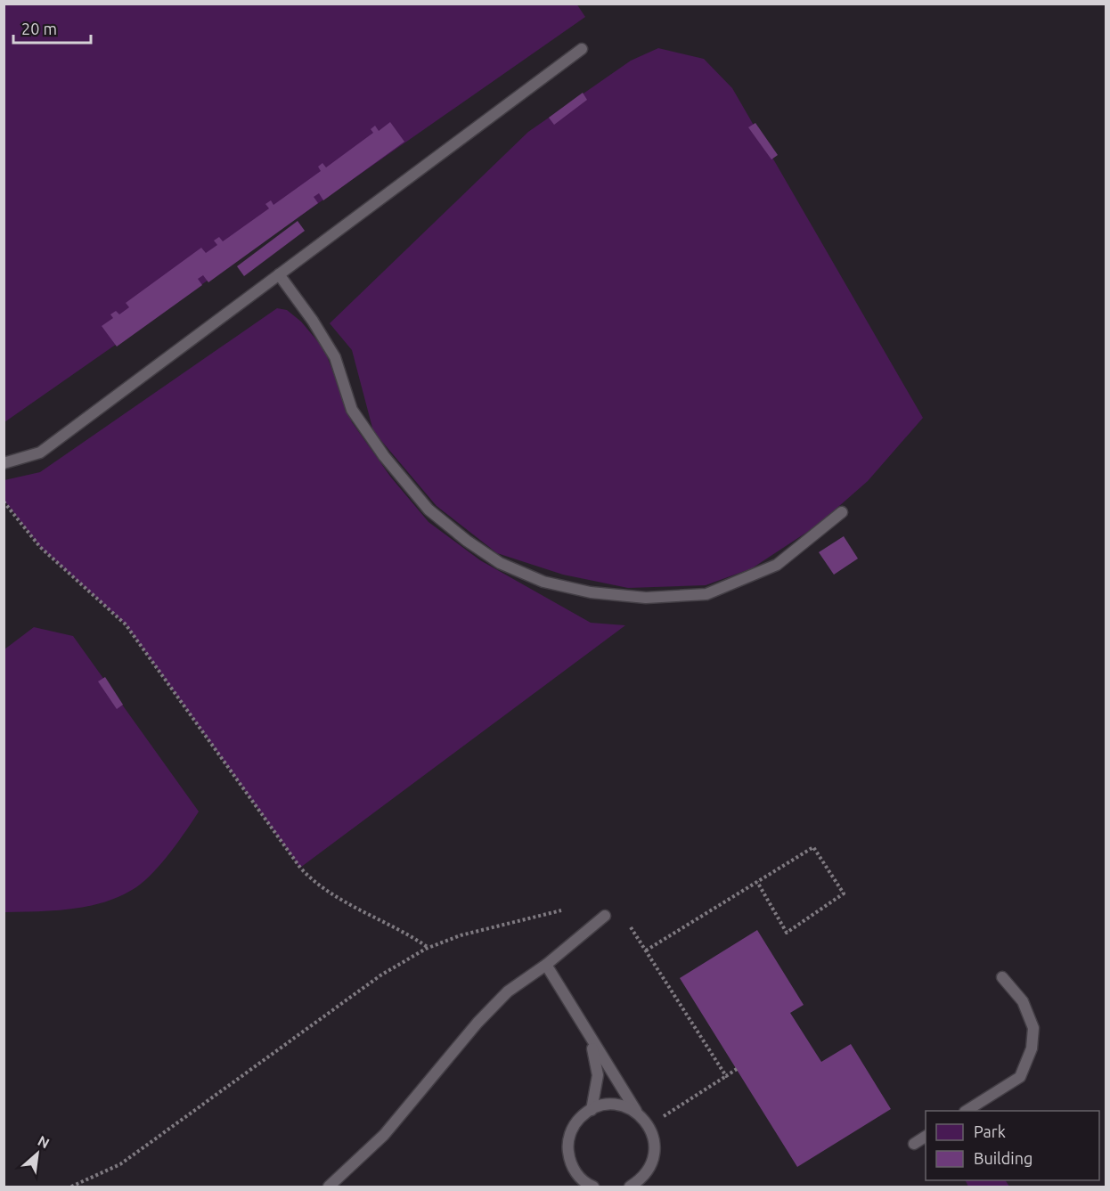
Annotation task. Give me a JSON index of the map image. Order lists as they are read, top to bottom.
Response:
{
  "legend": ["Park", "Building"],
  "scale_bar": "20 m",
  "north": "top right"
}
